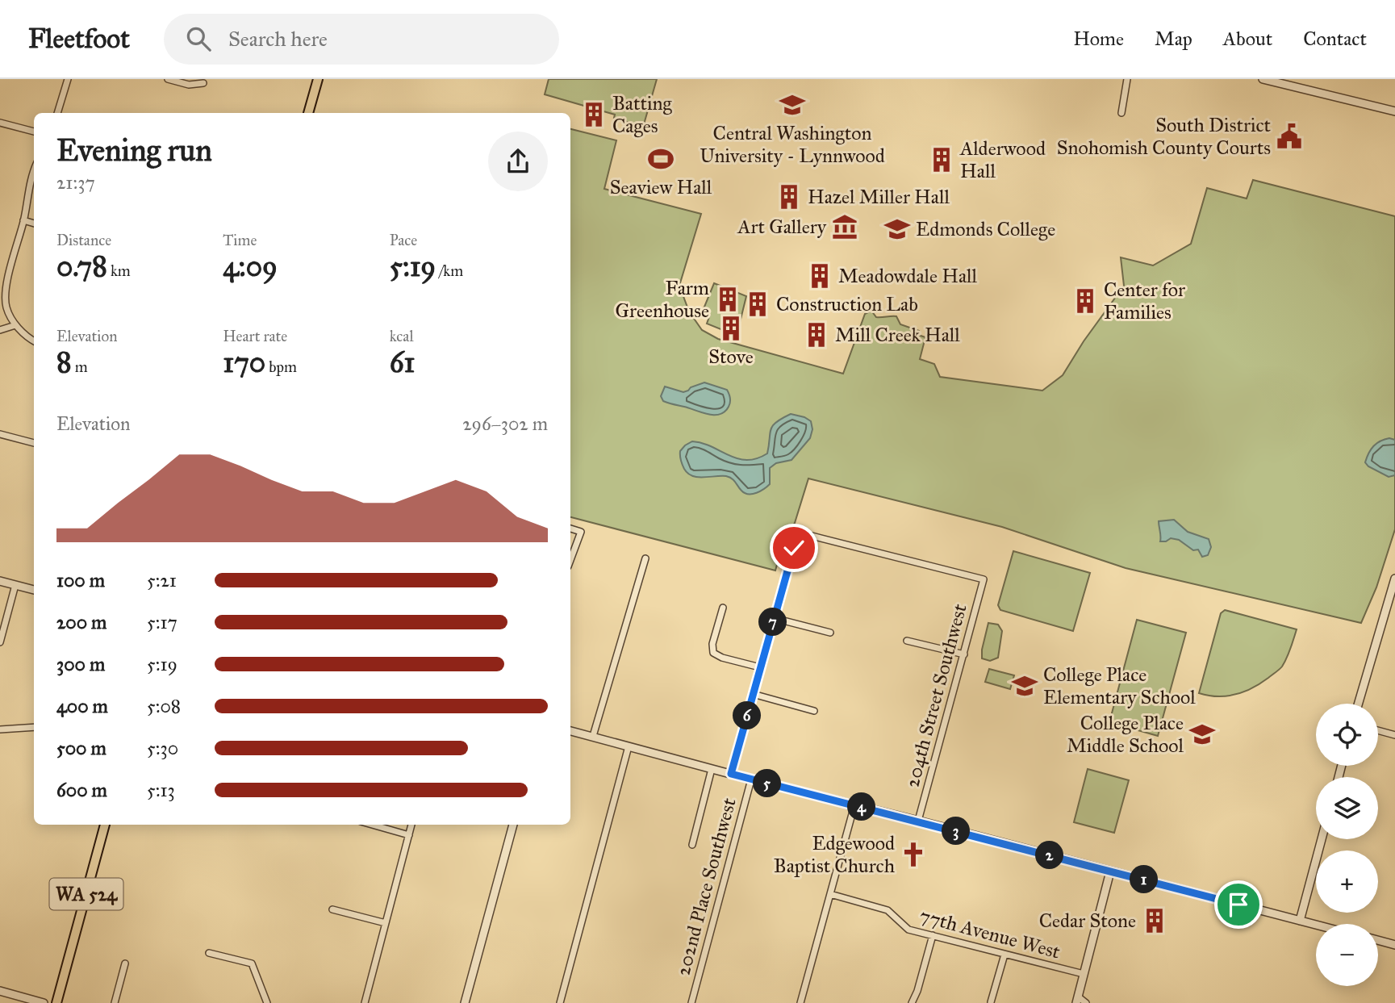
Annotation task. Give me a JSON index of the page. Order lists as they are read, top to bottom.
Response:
{
  "streets": {
    "main road": ["WA 524"],
    "street": ["204th Street Southwest", "202nd Place Southwest", "77th Avenue West"]
  },
  "places": {
    "school or university": [
      "Central Washington University - Lynnwood",
      "Edmonds College",
      "College Place Elementary School",
      "College Place Middle School"
    ],
    "building": [
      "Batting Cages",
      "Alderwood Hall",
      "Hazel Miller Hall",
      "Meadowdale Hall",
      "Farm Greenhouse",
      "Center for Families",
      "Construction Lab",
      "Stove",
      "Mill Creek Hall",
      "Cedar Stone"
    ],
    "public building": ["South District Snohomish County Courts"],
    "sports": ["Seaview Hall"],
    "museum": ["Art Gallery"],
    "church": ["Edgewood Baptist Church"]
  },
  "page": {
    "header": "Fleetfoot",
    "search": "Search here",
    "nav": [
      "Home",
      "Map",
      "About",
      "Contact"
    ],
    "heading": ["Evening run", "21:37"],
    "stats": [
      ["Distance", "0.78 km"],
      ["Time", "4:09"],
      ["Pace", "5:19 /km"],
      ["Elevation", "8 m"],
      ["Heart rate", "170 bpm"],
      ["kcal", "61"]
    ],
    "chart": ["Elevation", "296–302 m"],
    "list": [
      {
        "name": "100 m",
        "note": "5:21"
      },
      {
        "name": "200 m",
        "note": "5:17"
      },
      {
        "name": "300 m",
        "note": "5:19"
      },
      {
        "name": "400 m",
        "note": "5:08"
      },
      {
        "name": "500 m",
        "note": "5:30"
      },
      {
        "name": "600 m",
        "note": "5:13"
      }
    ],
    "pins": [
      "7",
      "6",
      "5",
      "4",
      "3",
      "2",
      "1"
    ],
    "map_buttons": ["+", "−"]
  }
}
